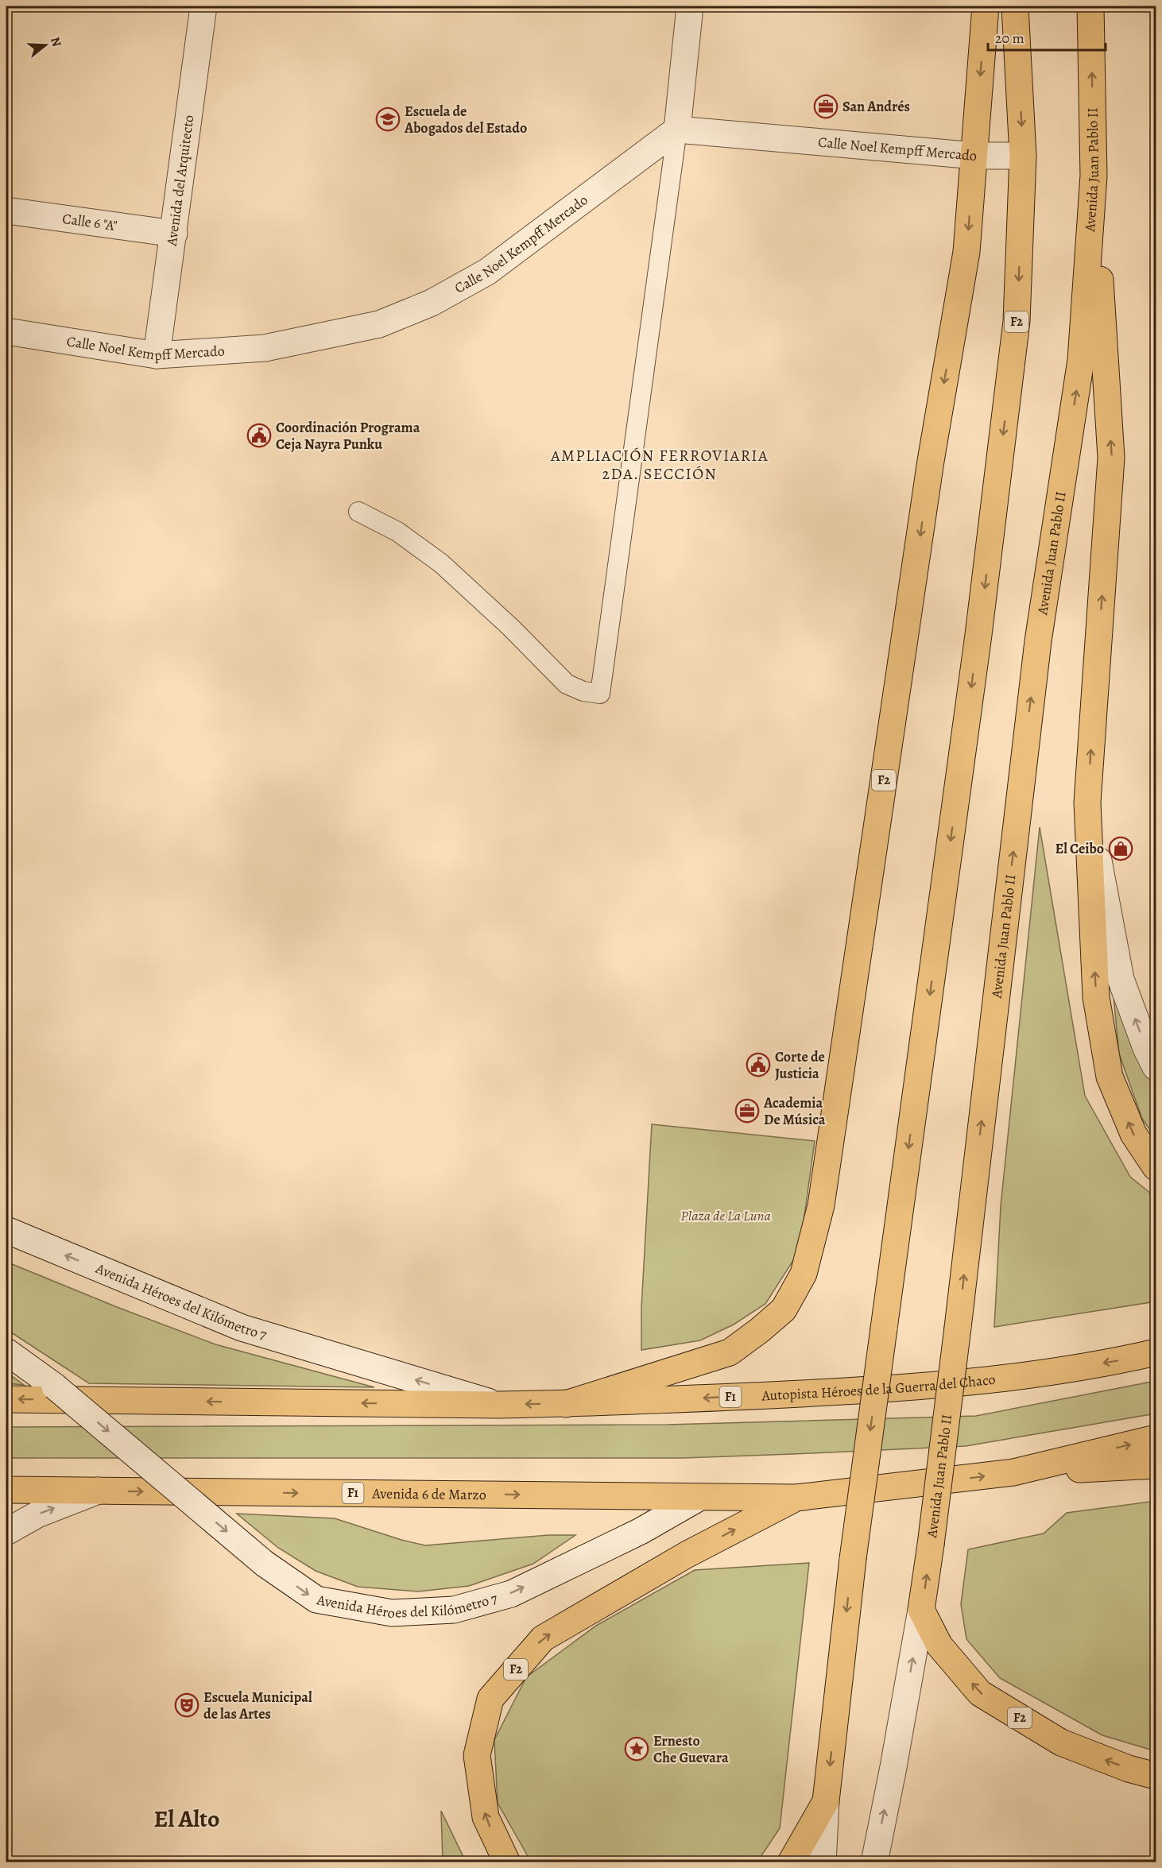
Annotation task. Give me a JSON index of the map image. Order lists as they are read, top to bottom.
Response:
{
  "streets": {
    "highway": [
      "Avenida Juan Pablo II",
      "F2",
      "Autopista Héroes de la Guerra del Chaco",
      "F1",
      "Avenida 6 de Marzo"
    ],
    "street": [
      "Calle Noel Kempff Mercado",
      "Avenida del Arquitecto",
      "Calle 6 \"A\"",
      "Avenida Héroes del Kilómetro 7"
    ]
  },
  "crossings": [
    ["Calle Noel Kempff Mercado", "Avenida del Arquitecto"],
    ["Calle Noel Kempff Mercado", "F2"],
    ["Avenida Juan Pablo II", "F2"],
    ["Avenida del Arquitecto", "Calle 6 \"A\""],
    ["F2", "Autopista Héroes de la Guerra del Chaco"],
    ["F2", "F1"],
    ["F2", "Avenida 6 de Marzo"],
    ["Avenida Héroes del Kilómetro 7", "F1"],
    ["Avenida Héroes del Kilómetro 7", "Avenida 6 de Marzo"],
    ["Autopista Héroes de la Guerra del Chaco", "F1"]
  ],
  "districts": ["AMPLIACIÓN FERROVIARIA 2DA. SECCIÓN", "El Alto"],
  "parks": ["Plaza de La Luna"],
  "places": {
    "office": ["San Andrés", "Academia De Música"],
    "school or university": ["Escuela de Abogados del Estado"],
    "public building": ["Coordinación Programa Ceja Nayra Punku", "Corte de Justicia"],
    "shop": ["El Ceibo"],
    "theatre": ["Escuela Municipal de las Artes"],
    "place": ["Ernesto Che Guevara"]
  },
  "scale_bar": "20 m",
  "north": "right"
}
